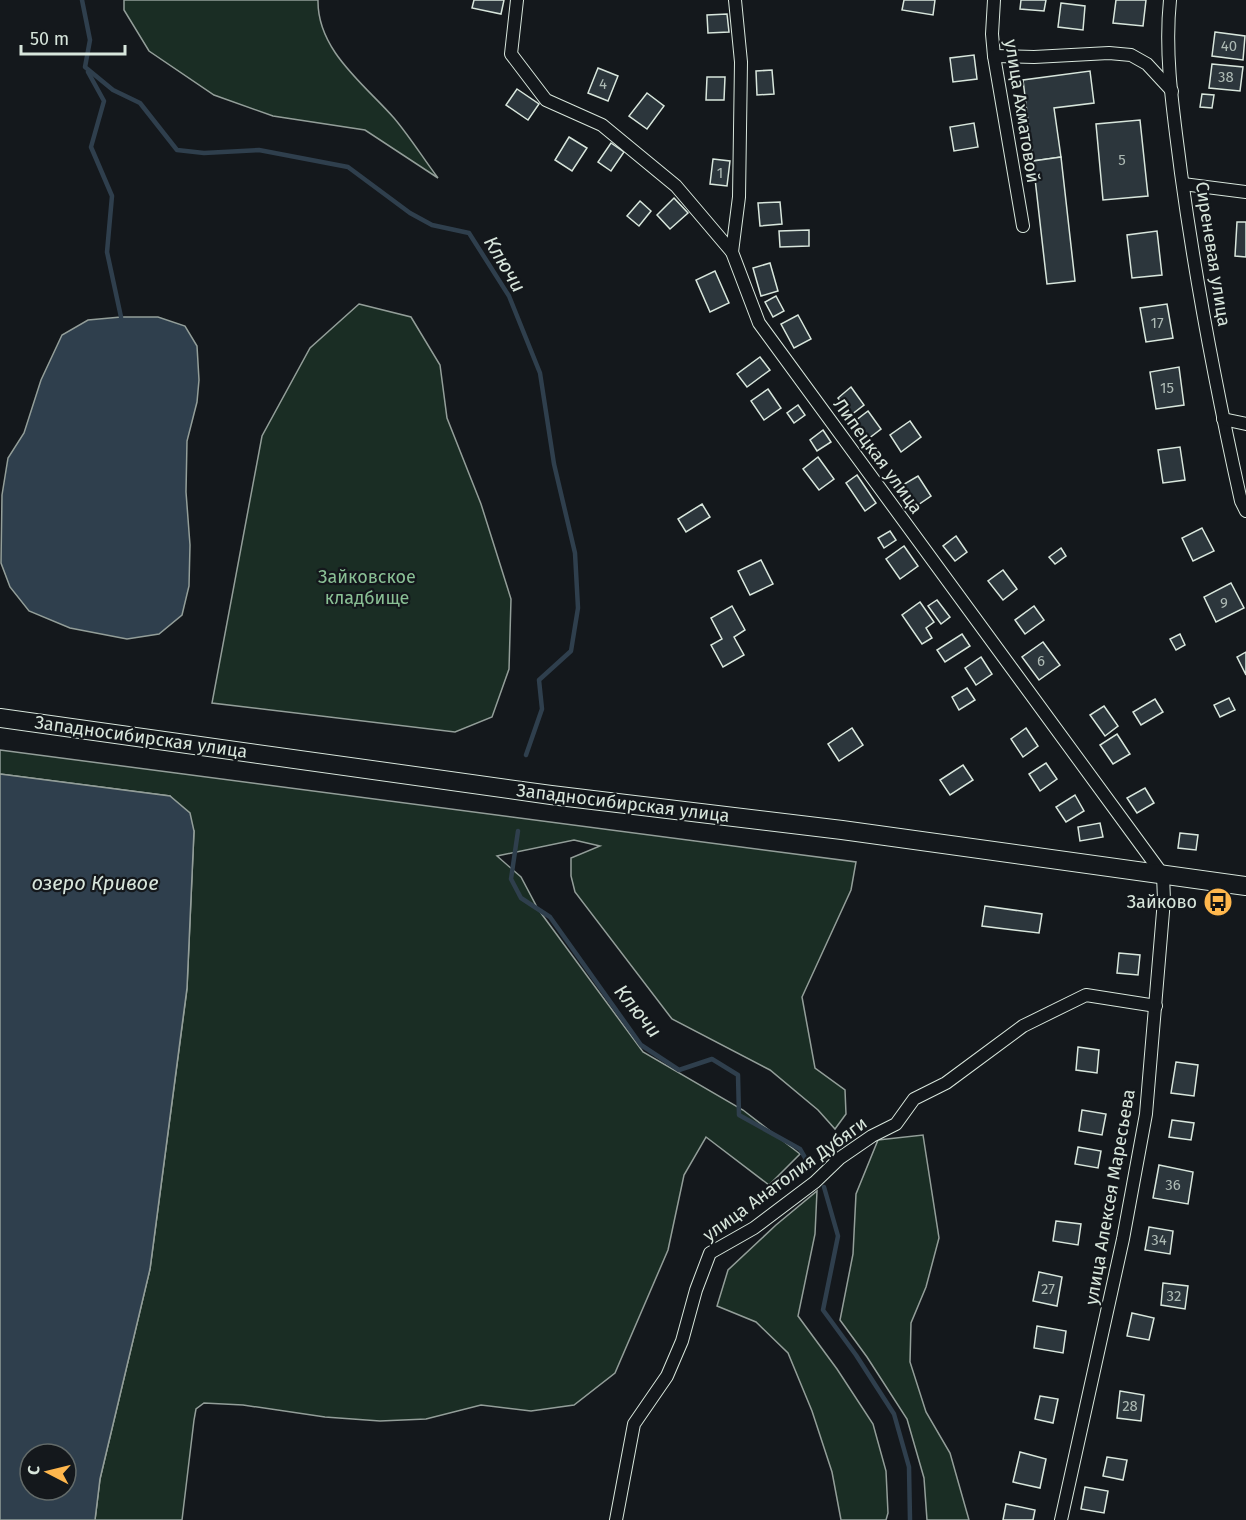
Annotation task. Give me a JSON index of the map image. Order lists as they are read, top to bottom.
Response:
{
  "streets": {
    "main road": ["Западносибирская улица"],
    "street": [
      "улица Ахматовой",
      "Сиреневая улица",
      "Липецкая улица",
      "улица Анатолия Дубяги",
      "улица Алексея Маресьева"
    ]
  },
  "crossings": [
    ["Липецкая улица", "Западносибирская улица"],
    ["Липецкая улица", "улица Алексея Маресьева"],
    ["Западносибирская улица", "улица Алексея Маресьева"],
    ["улица Анатолия Дубяги", "улица Алексея Маресьева"]
  ],
  "water": ["Ключи", "озеро Кривое"],
  "parks": ["Зайковское кладбище"],
  "places": {
    "bus stop": ["Зайково"]
  },
  "house_numbers": [
    "40",
    "38",
    "4",
    "5",
    "1",
    "17",
    "15",
    "9",
    "6",
    "36",
    "34",
    "27",
    "32",
    "28"
  ],
  "scale_bar": "50 m",
  "north": "left"
}
